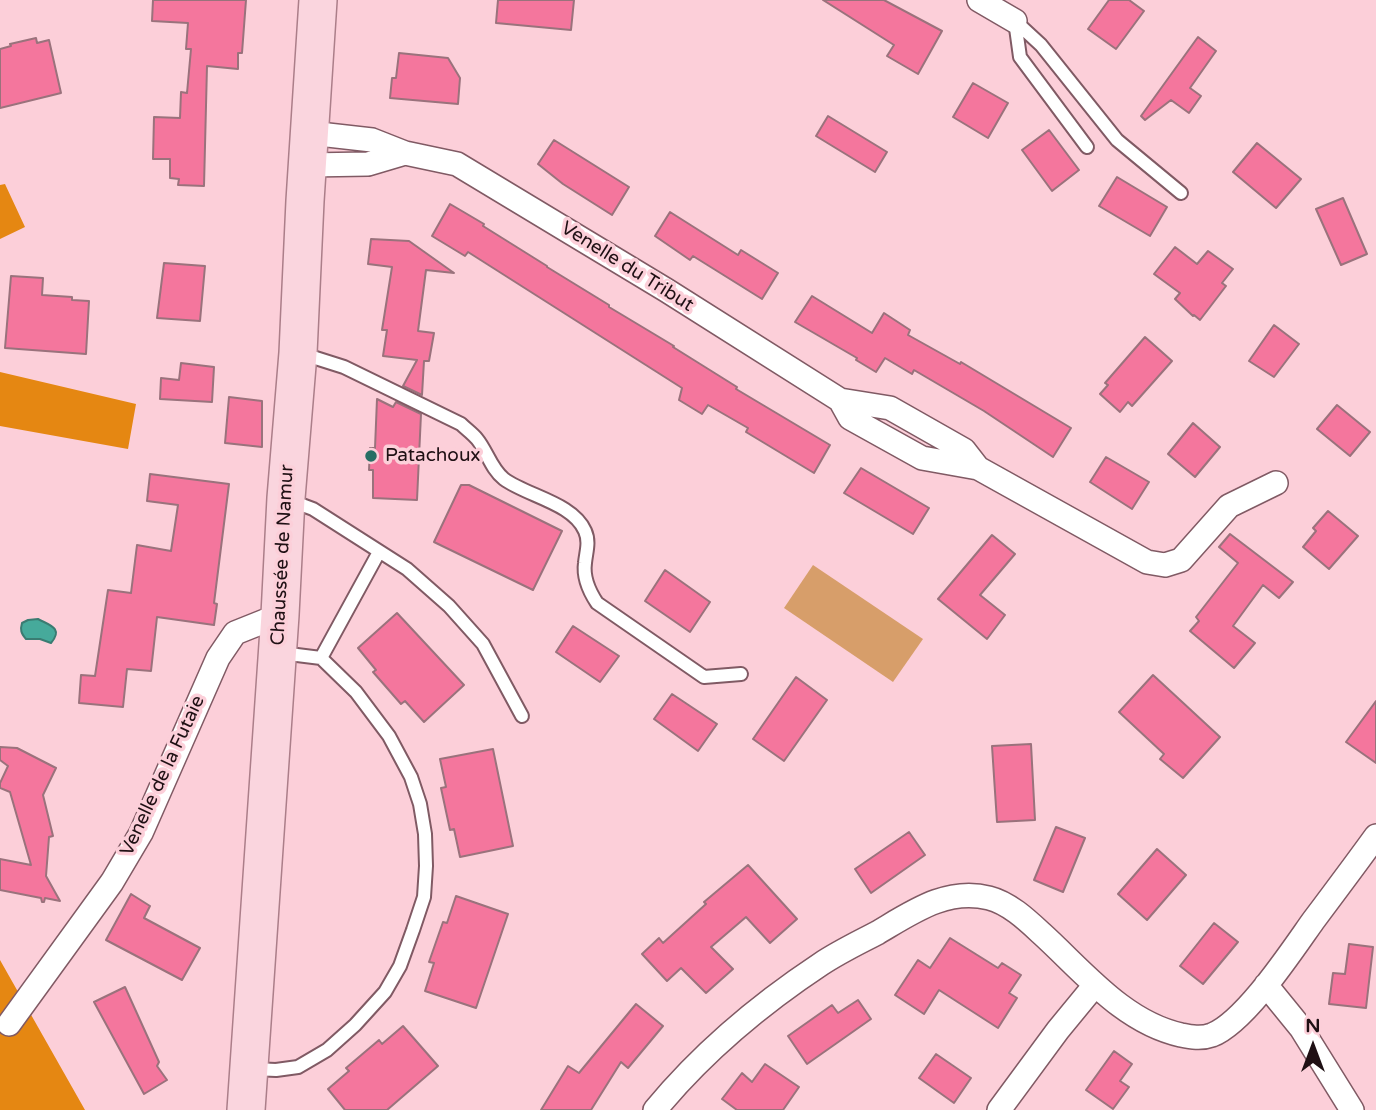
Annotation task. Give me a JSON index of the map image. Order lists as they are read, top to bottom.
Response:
{
  "streets": {
    "main road": ["Chaussée de Namur"],
    "street": ["Venelle du Tribut", "Venelle de la Futaie"]
  },
  "crossings": [
    ["Venelle du Tribut", "Chaussée de Namur"],
    ["Chaussée de Namur", "Venelle de la Futaie"]
  ],
  "places": ["Patachoux"],
  "north": "top"
}
